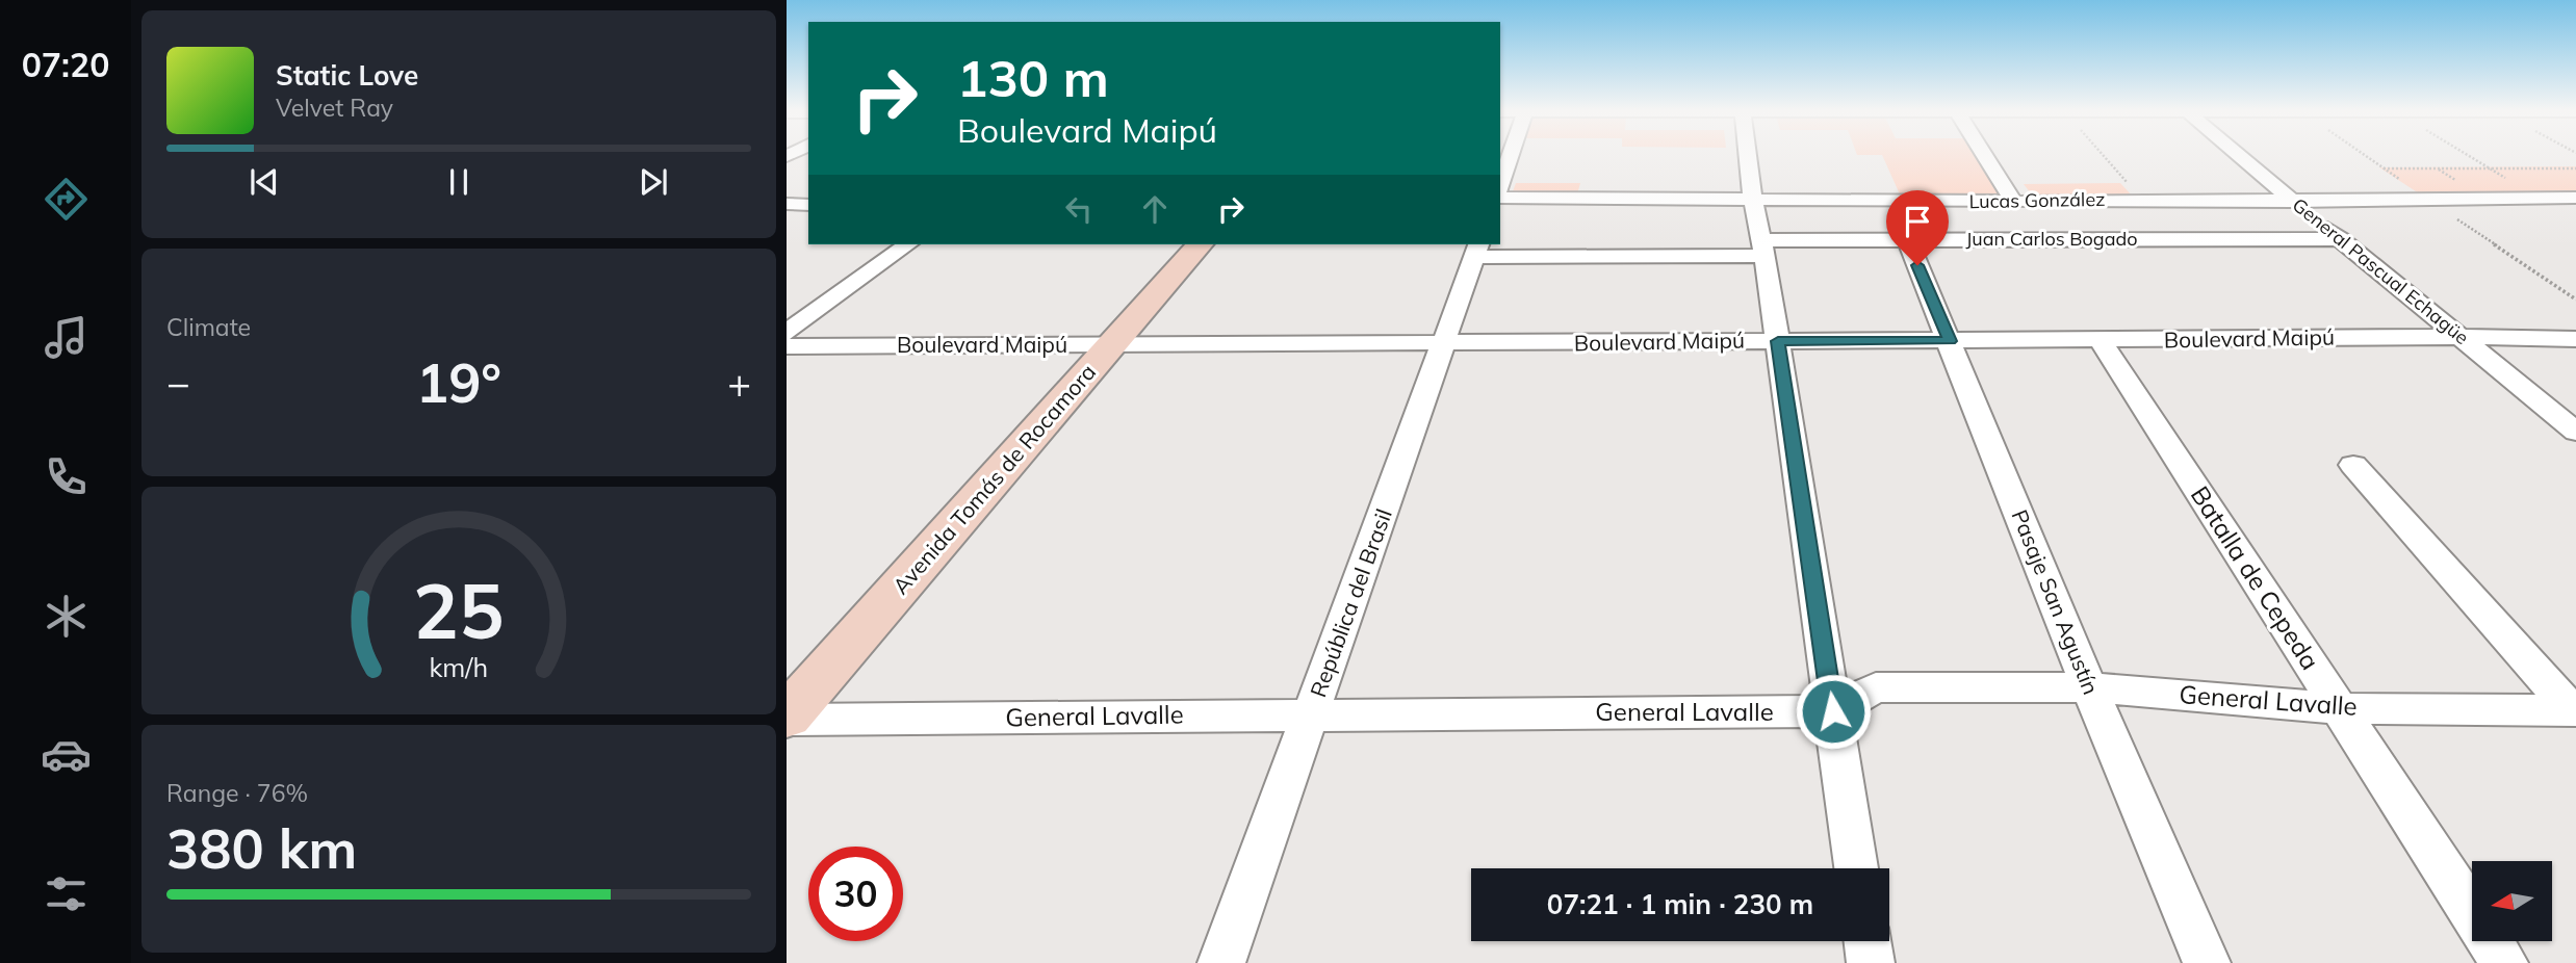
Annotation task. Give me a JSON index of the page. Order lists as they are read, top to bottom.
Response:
{
  "streets": {
    "street": [
      "Lucas González",
      "Juan Carlos Bogado",
      "General Pascual Echagüe",
      "Boulevard Maipú",
      "Avenida Tomás de Rocamora",
      "Batalla de Cepeda",
      "Pasaje San Agustín",
      "República del Brasil",
      "General Lavalle"
    ]
  },
  "crossings": [
    ["Lucas González", "General Pascual Echagüe"],
    ["Juan Carlos Bogado", "General Pascual Echagüe"],
    ["Juan Carlos Bogado", "Pasaje San Agustín"],
    ["Juan Carlos Bogado", "República del Brasil"],
    ["General Pascual Echagüe", "Boulevard Maipú"],
    ["Boulevard Maipú", "Avenida Tomás de Rocamora"],
    ["Boulevard Maipú", "Batalla de Cepeda"],
    ["Boulevard Maipú", "Pasaje San Agustín"],
    ["Boulevard Maipú", "República del Brasil"],
    ["Avenida Tomás de Rocamora", "General Lavalle"],
    ["Batalla de Cepeda", "General Lavalle"],
    ["Pasaje San Agustín", "General Lavalle"],
    ["República del Brasil", "General Lavalle"]
  ],
  "north": "left",
  "page": {
    "tabs": "07:20",
    "turn": ["130 m", "Boulevard Maipú"],
    "song": ["Static Love", "Velvet Ray"],
    "tile": [
      "Climate",
      ["Range · 76%", "380 km"]
    ],
    "heat": ["−", "19°", "+"],
    "limit": "30",
    "trip": "07:21 · 1 min · 230 m",
    "gauge": ["25", "km/h"]
  }
}
